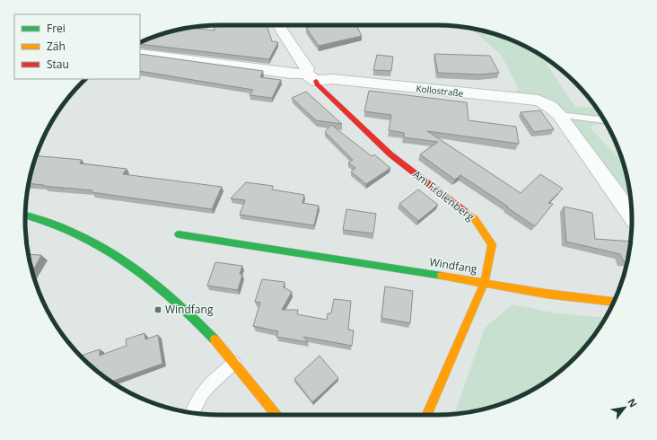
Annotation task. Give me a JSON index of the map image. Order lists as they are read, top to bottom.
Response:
{
  "streets": {
    "street": ["Kollostraße", "Am Frölenberg", "Windfang"]
  },
  "crossings": [
    ["Kollostraße", "Am Frölenberg"],
    ["Am Frölenberg", "Windfang"]
  ],
  "places": {
    "transit": ["Windfang"]
  },
  "legend": ["Frei", "Zäh", "Stau"],
  "north": "top right"
}
